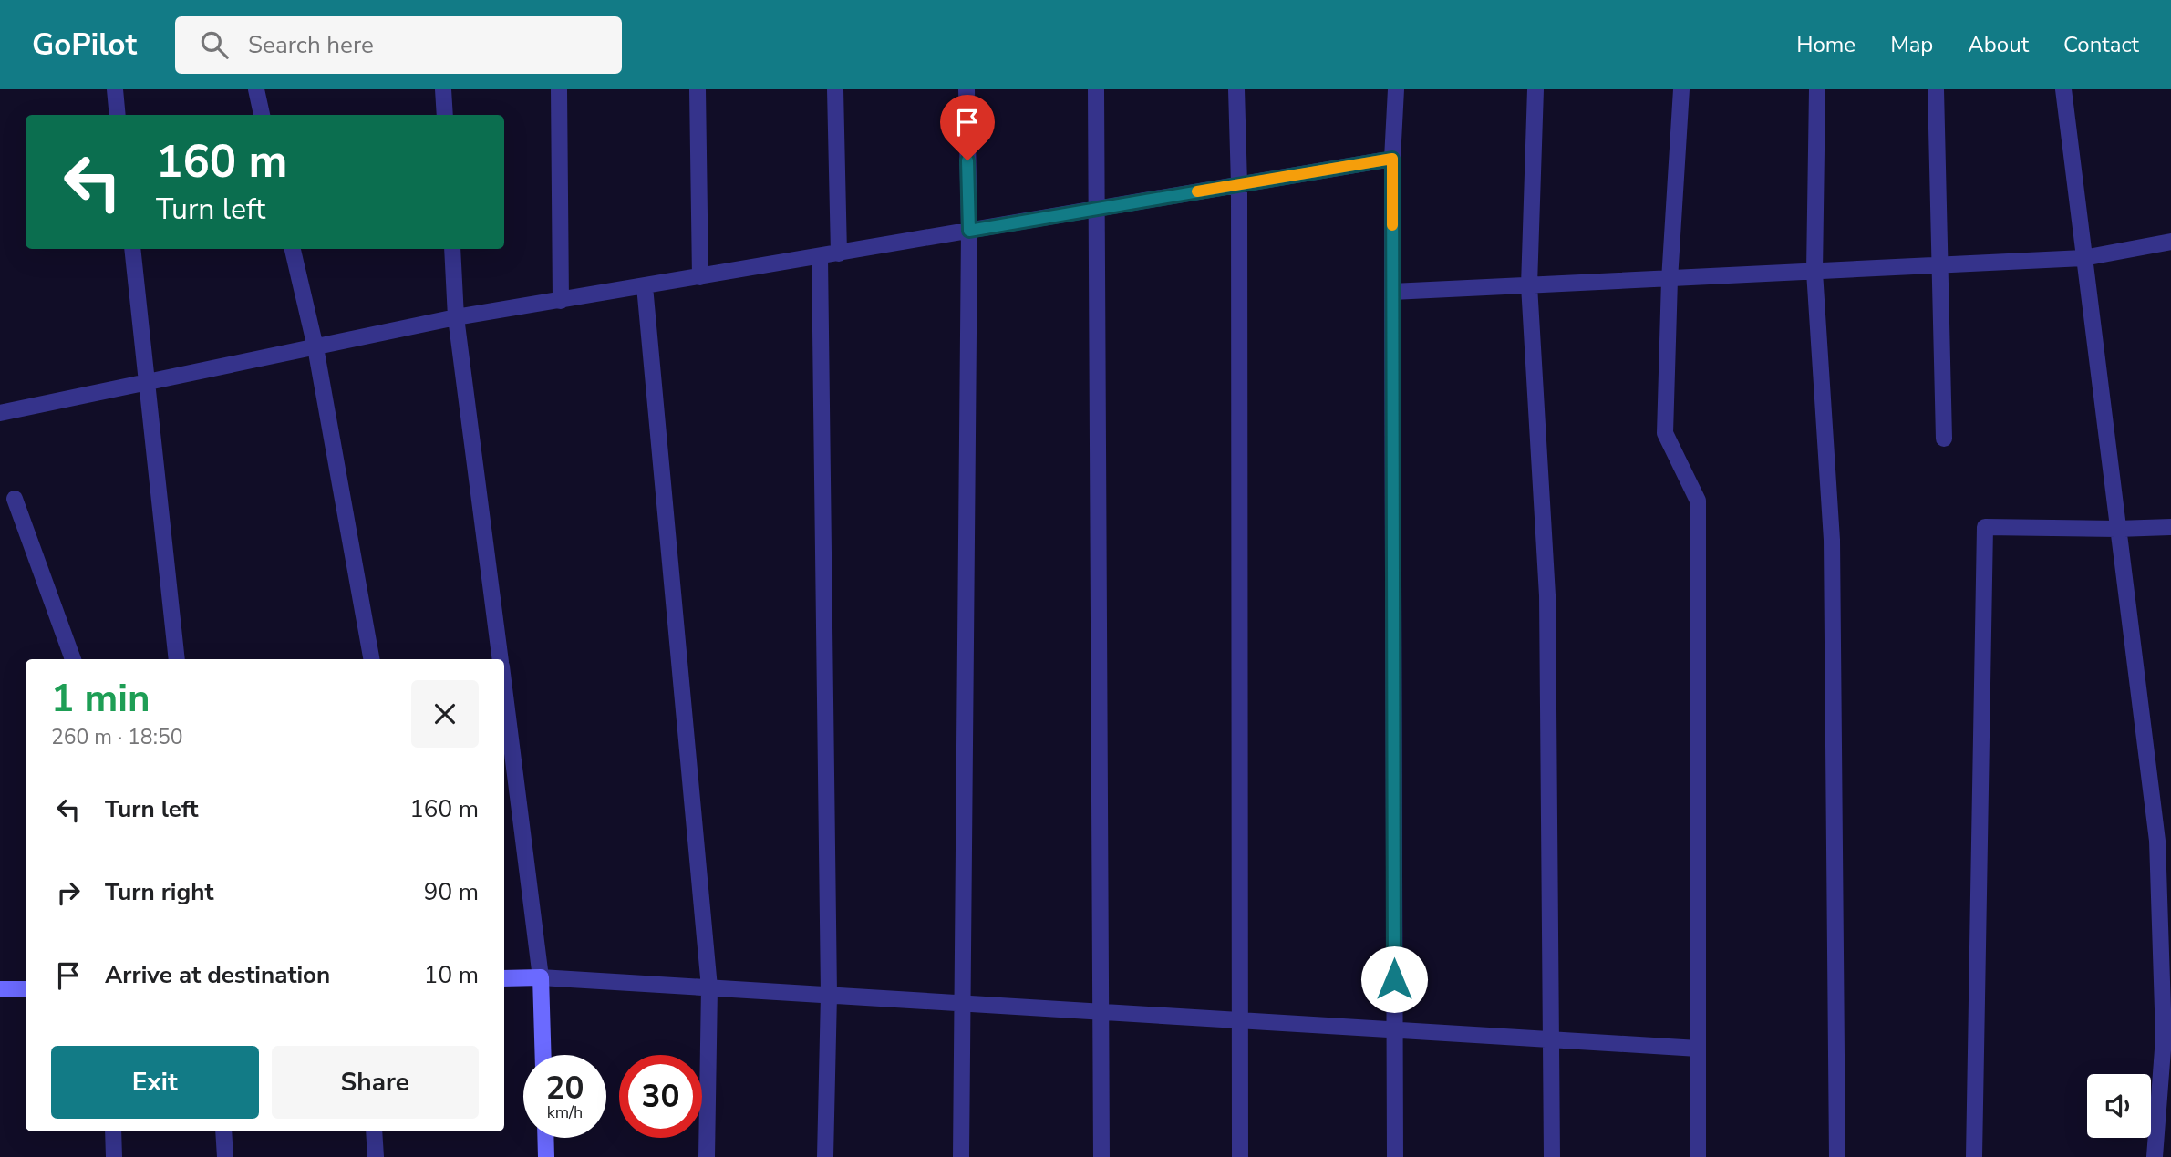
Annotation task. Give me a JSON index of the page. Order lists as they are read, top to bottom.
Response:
{
  "page": {
    "header": "GoPilot",
    "search": "Search here",
    "nav": [
      "Home",
      "Map",
      "About",
      "Contact"
    ],
    "turn": ["160 m", "Turn left"],
    "heading": ["1 min", "260 m · 18:50"],
    "list": [
      {
        "name": "Turn left",
        "value": "160 m"
      },
      {
        "name": "Turn right",
        "value": "90 m"
      },
      {
        "name": "Arrive at destination",
        "value": "10 m"
      }
    ],
    "buttons": ["Exit", "Share"],
    "speed": "20 km/h",
    "limit": "30"
  }
}
